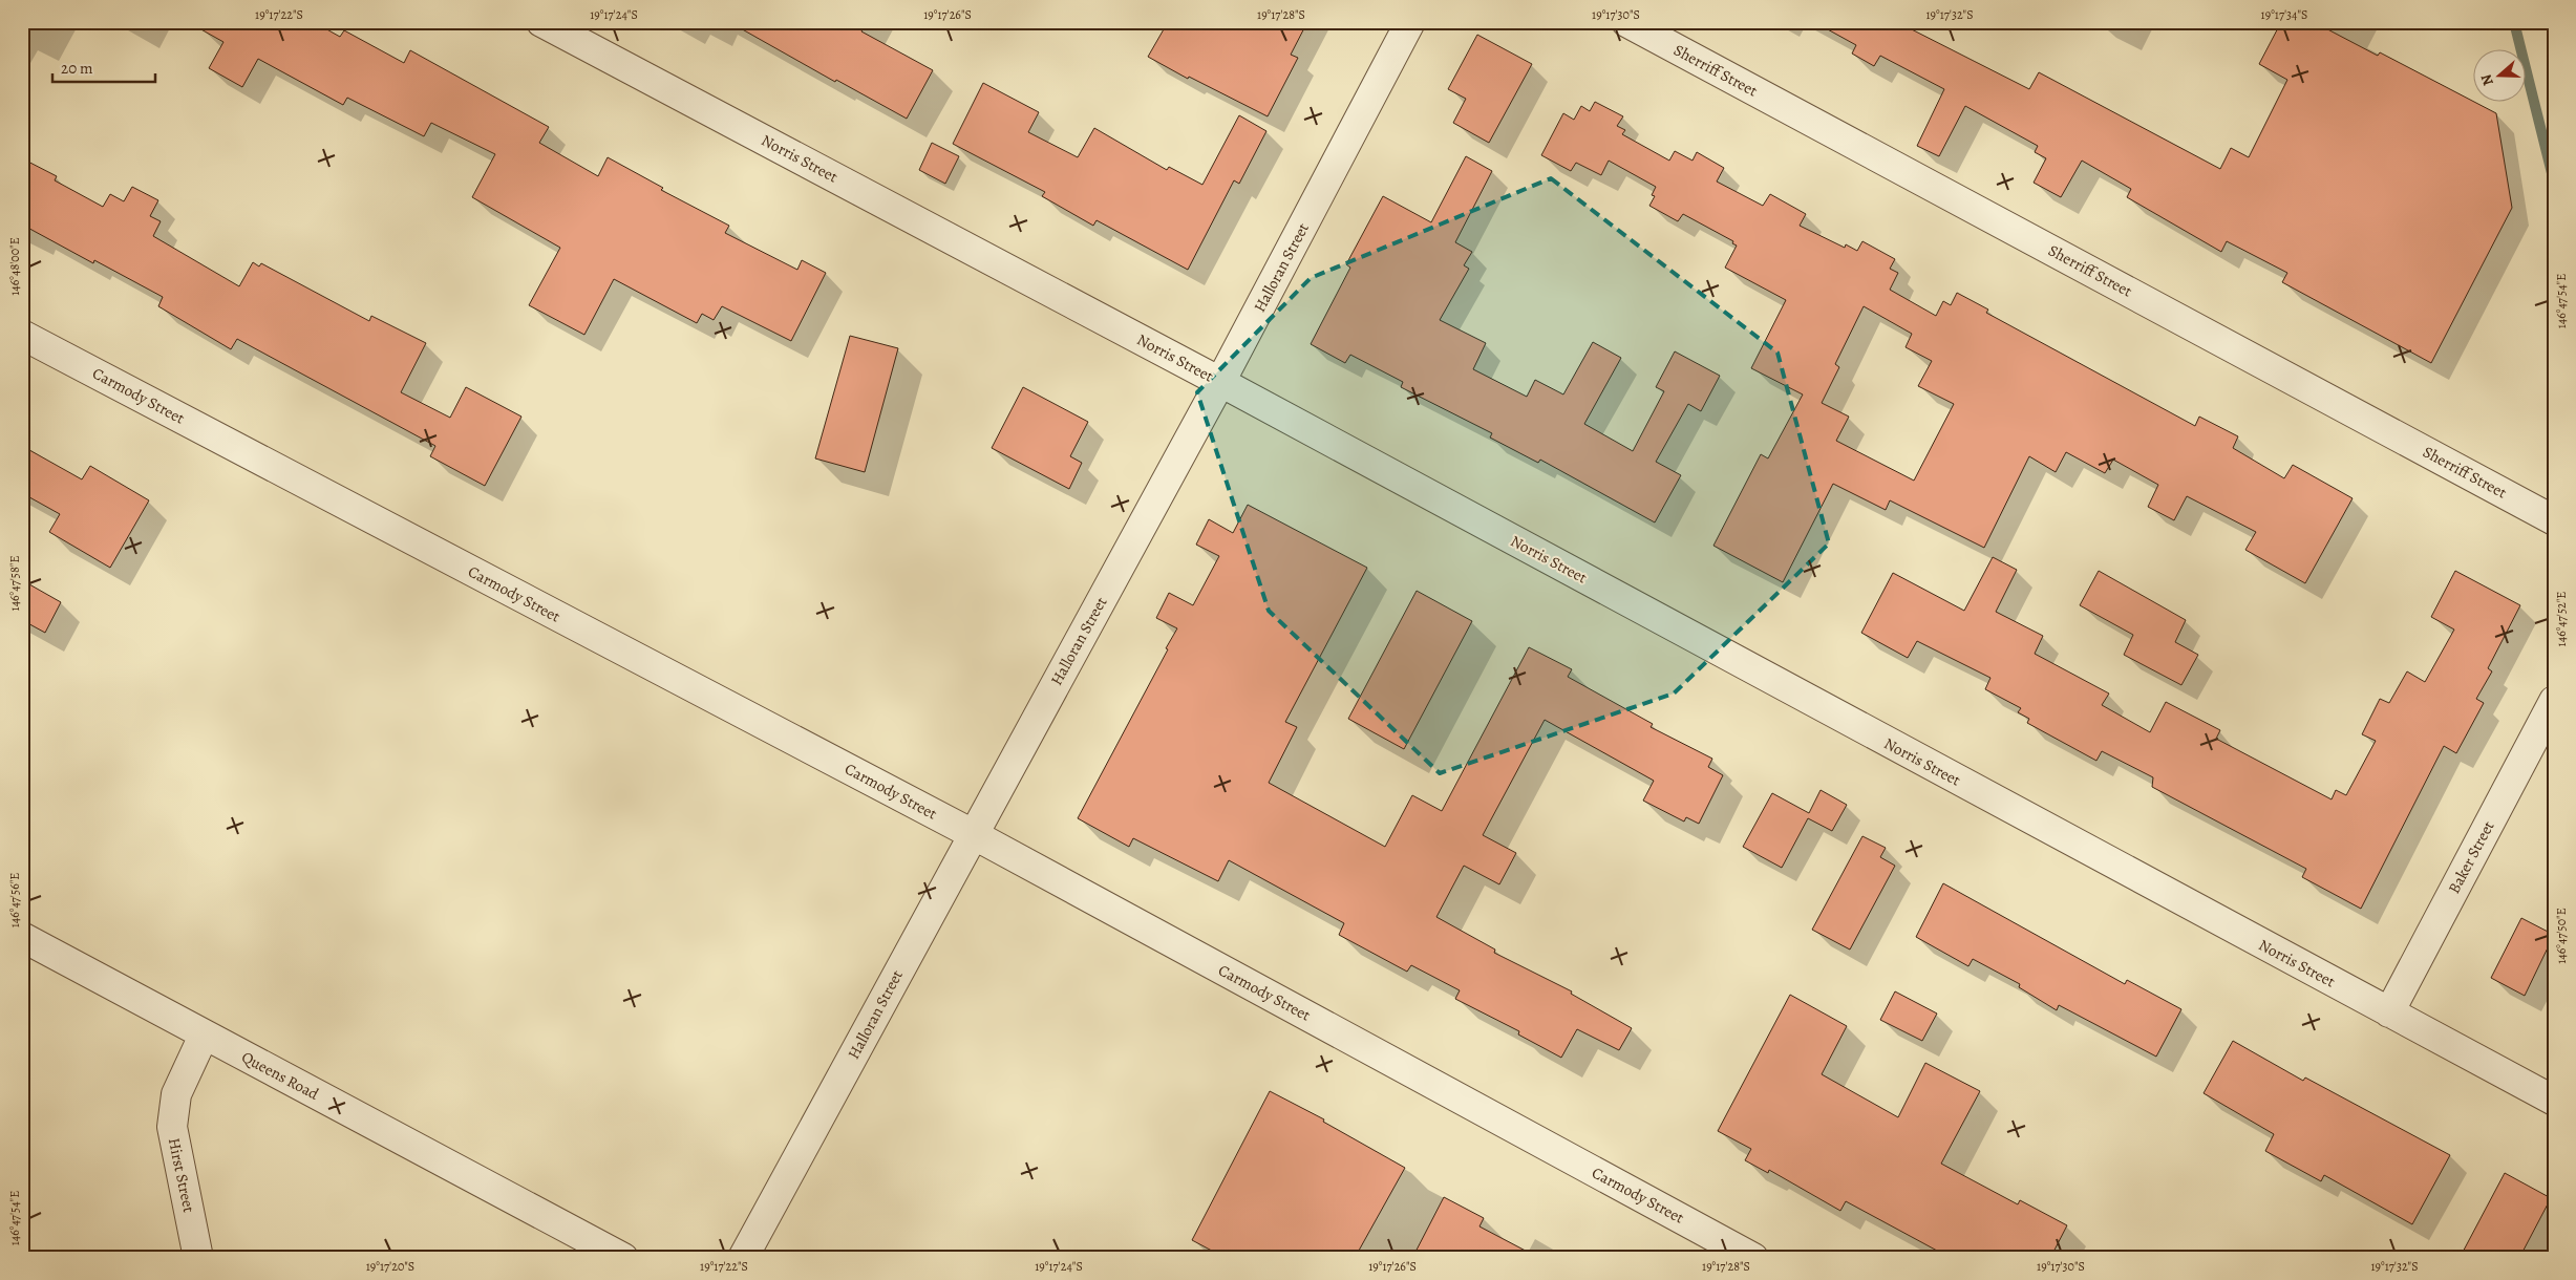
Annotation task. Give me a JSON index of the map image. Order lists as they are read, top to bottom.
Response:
{
  "streets": {
    "street": [
      "Sherriff Street",
      "Norris Street",
      "Halloran Street",
      "Carmody Street",
      "Baker Street",
      "Queens Road",
      "Hirst Street"
    ]
  },
  "crossings": [
    ["Norris Street", "Halloran Street"],
    ["Norris Street", "Baker Street"],
    ["Halloran Street", "Carmody Street"],
    ["Queens Road", "Hirst Street"]
  ],
  "scale_bar": "20 m",
  "north": "left",
  "coordinates": [
    "19°17'22\"S",
    "19°17'24\"S",
    "19°17'26\"S",
    "19°17'28\"S",
    "19°17'30\"S",
    "19°17'32\"S",
    "19°17'34\"S",
    "146°48'00\"E",
    "146°47'54\"E",
    "146°47'58\"E",
    "146°47'52\"E",
    "146°47'56\"E",
    "146°47'50\"E",
    "19°17'20\"S"
  ]
}
